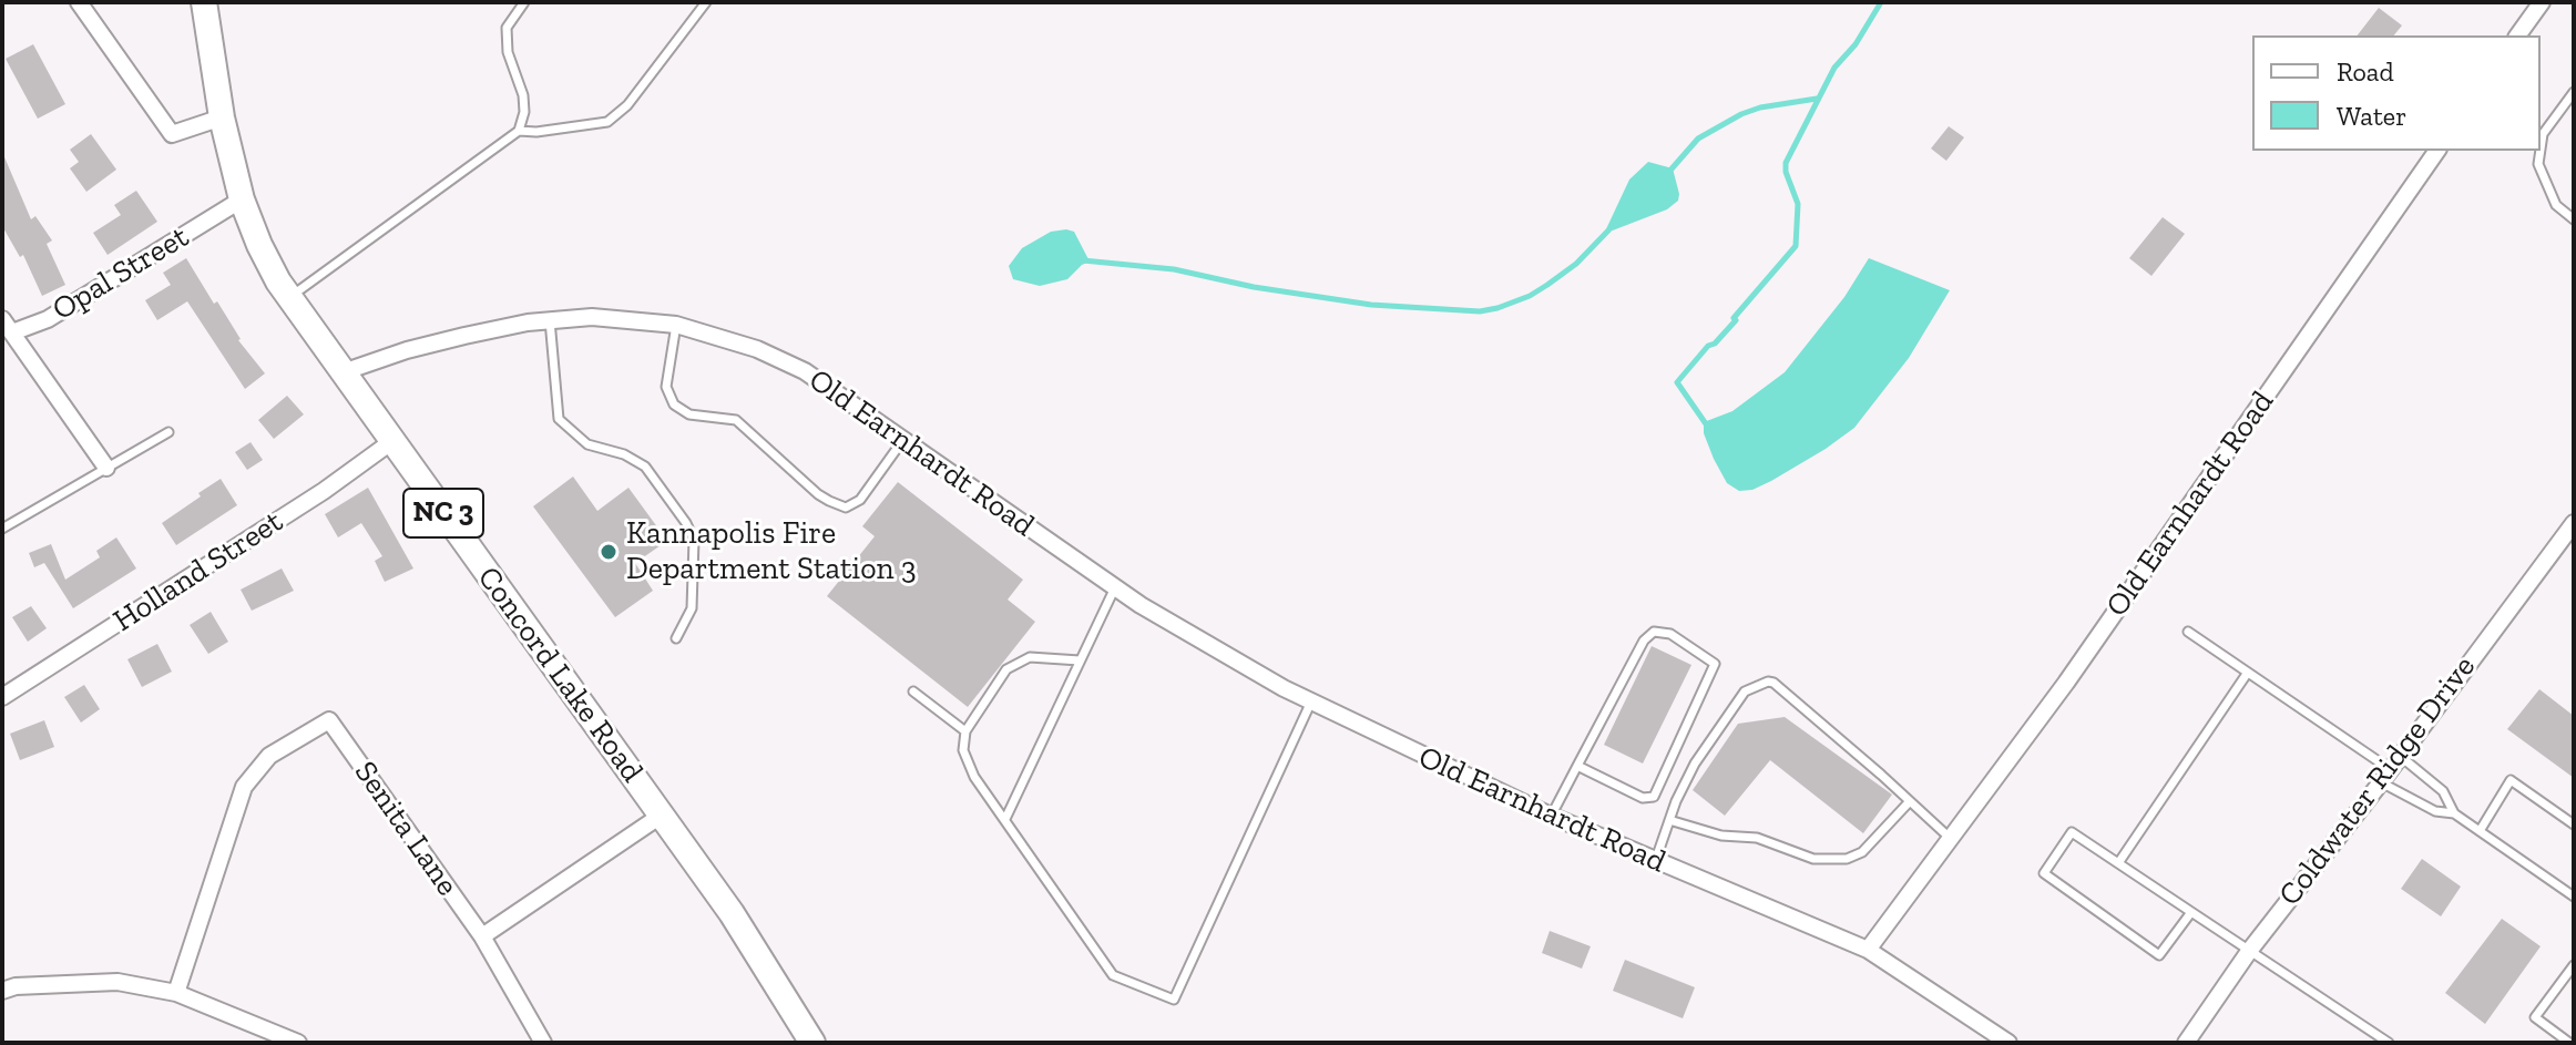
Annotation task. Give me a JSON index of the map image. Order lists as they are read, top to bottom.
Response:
{
  "streets": {
    "main road": ["NC 3", "Concord Lake Road"],
    "street": [
      "Opal Street",
      "Old Earnhardt Road",
      "Holland Street",
      "Coldwater Ridge Drive",
      "Senita Lane"
    ]
  },
  "crossings": [
    ["Opal Street", "Concord Lake Road"],
    ["Old Earnhardt Road", "Concord Lake Road"],
    ["Holland Street", "Concord Lake Road"]
  ],
  "places": ["Kannapolis Fire Department Station 3"],
  "legend": ["Road", "Water"]
}
